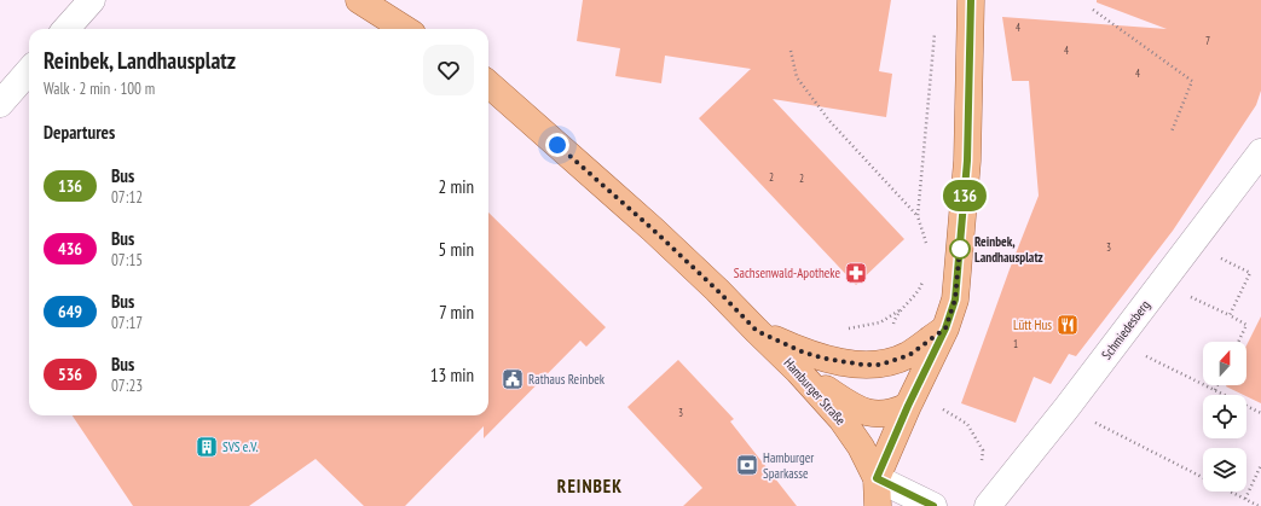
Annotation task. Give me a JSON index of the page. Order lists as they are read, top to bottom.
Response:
{
  "streets": {
    "main road": ["Hamburger Straße"],
    "street": ["Schmiedesberg"]
  },
  "districts": ["REINBEK"],
  "places": {
    "other": ["Reinbek, Landhausplatz"],
    "pharmacy": ["Sachsenwald-Apotheke"],
    "restaurant": ["Lütt Hus"],
    "public building": ["Rathaus Reinbek"],
    "building": ["SVS e.V."],
    "bank": ["Hamburger Sparkasse"]
  },
  "lines": ["bus line 136"],
  "house_numbers": [
    "4",
    "7",
    "4",
    "4",
    "2",
    "2",
    "3",
    "1",
    "3"
  ],
  "north": "top",
  "page": {
    "on_map": "136",
    "heading": [
      ["Reinbek, Landhausplatz", "Walk · 2 min · 100 m"],
      "Departures"
    ],
    "list": [
      {
        "mark": "136",
        "name": "Bus",
        "note": "07:12",
        "value": "2 min"
      },
      {
        "mark": "436",
        "name": "Bus",
        "note": "07:15",
        "value": "5 min"
      },
      {
        "mark": "649",
        "name": "Bus",
        "note": "07:17",
        "value": "7 min"
      },
      {
        "mark": "536",
        "name": "Bus",
        "note": "07:23",
        "value": "13 min"
      }
    ]
  }
}
